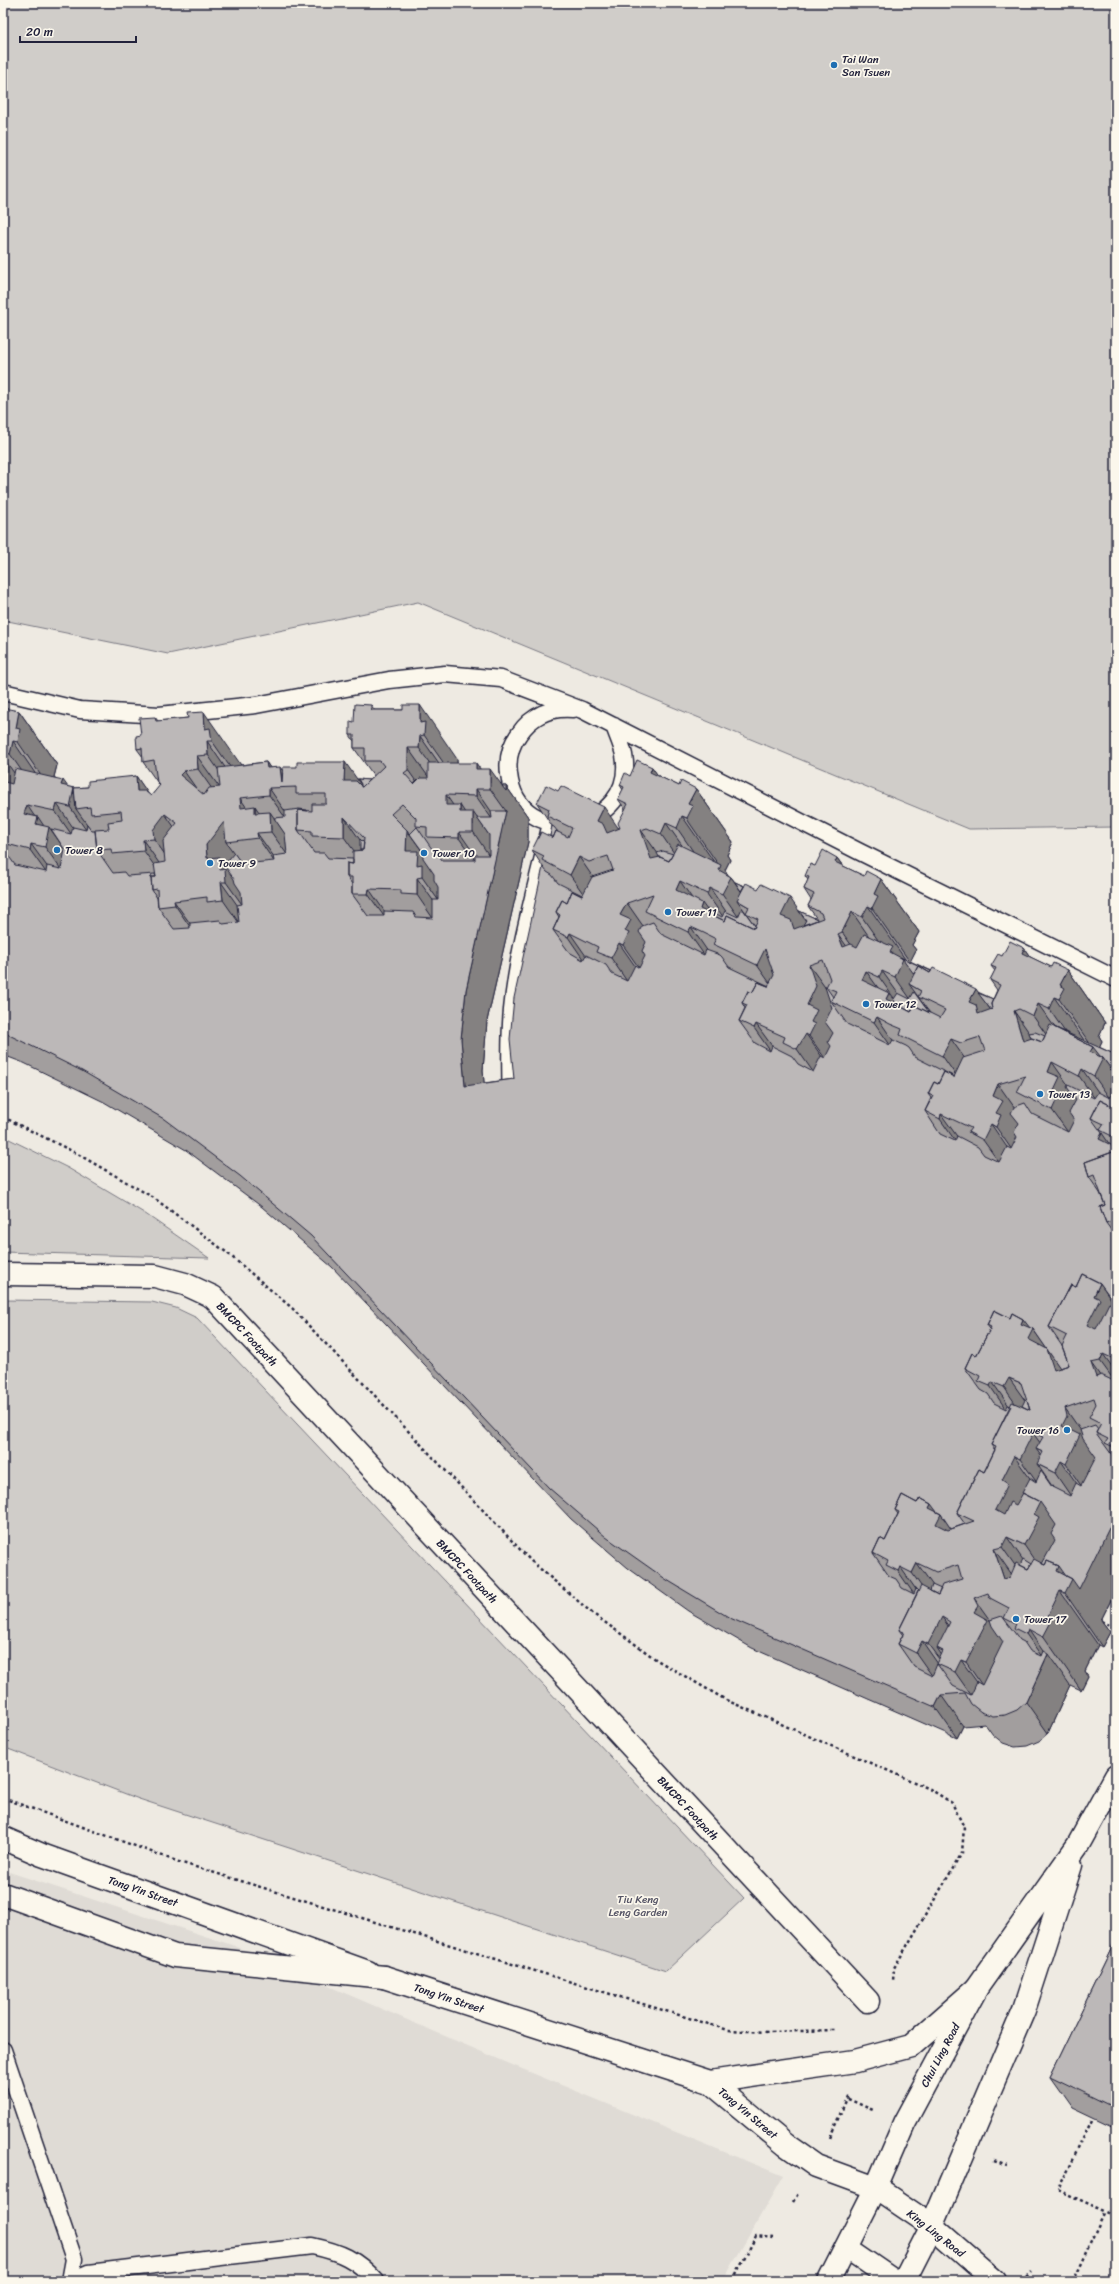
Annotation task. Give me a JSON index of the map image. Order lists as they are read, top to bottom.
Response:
{
  "streets": {
    "street": [
      "BMCPC Footpath",
      "Tong Yin Street",
      "Chui Ling Road",
      "King Ling Road"
    ]
  },
  "crossings": [
    ["Tong Yin Street", "Chui Ling Road"],
    ["Tong Yin Street", "King Ling Road"],
    ["Chui Ling Road", "King Ling Road"]
  ],
  "parks": ["Tiu Keng Leng Garden"],
  "places": [
    "Tai Wan San Tsuen",
    "Tower 8",
    "Tower 10",
    "Tower 9",
    "Tower 11",
    "Tower 12",
    "Tower 13",
    "Tower 16",
    "Tower 17"
  ],
  "scale_bar": "20 m"
}
